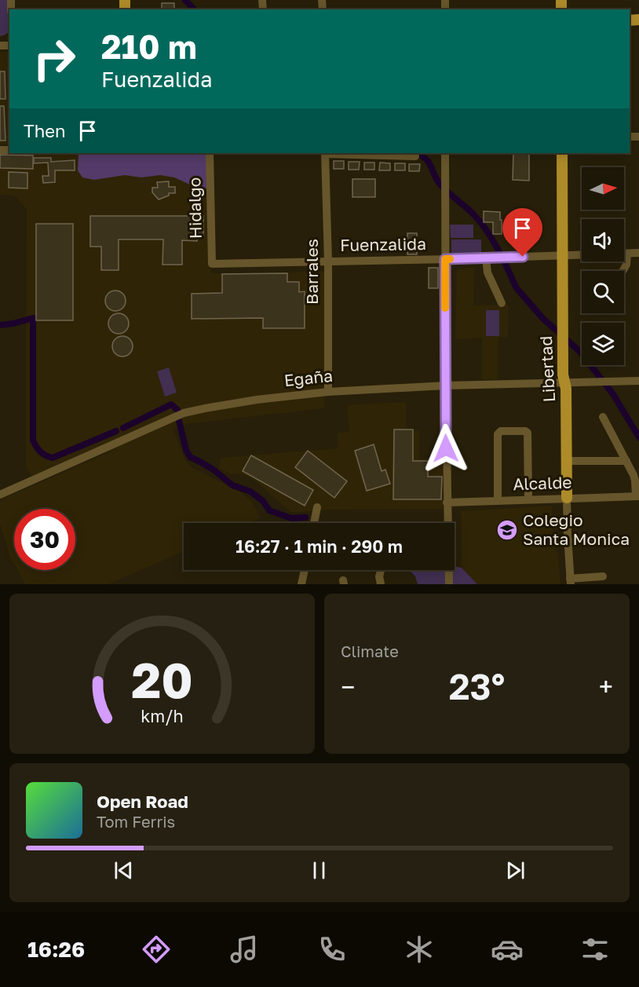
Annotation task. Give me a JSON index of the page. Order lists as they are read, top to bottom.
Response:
{
  "streets": {
    "main road": ["Libertad"],
    "street": [
      "Hidalgo",
      "Fuenzalida",
      "Barrales",
      "Egaña",
      "Alcalde"
    ]
  },
  "crossings": [
    ["Hidalgo", "Fuenzalida"],
    ["Fuenzalida", "Barrales"],
    ["Fuenzalida", "Libertad"],
    ["Barrales", "Egaña"],
    ["Libertad", "Egaña"],
    ["Libertad", "Alcalde"]
  ],
  "places": {
    "school or university": ["Colegio Santa Monica"]
  },
  "north": "right",
  "page": {
    "turn": ["210 m", "Fuenzalida"],
    "then": "Then",
    "limit": "30",
    "trip": "16:27 · 1 min · 290 m",
    "tile": "Climate",
    "heat": ["−", "23°", "+"],
    "song": ["Open Road", "Tom Ferris"],
    "tabs": "16:26",
    "gauge": ["20", "km/h"]
  }
}
